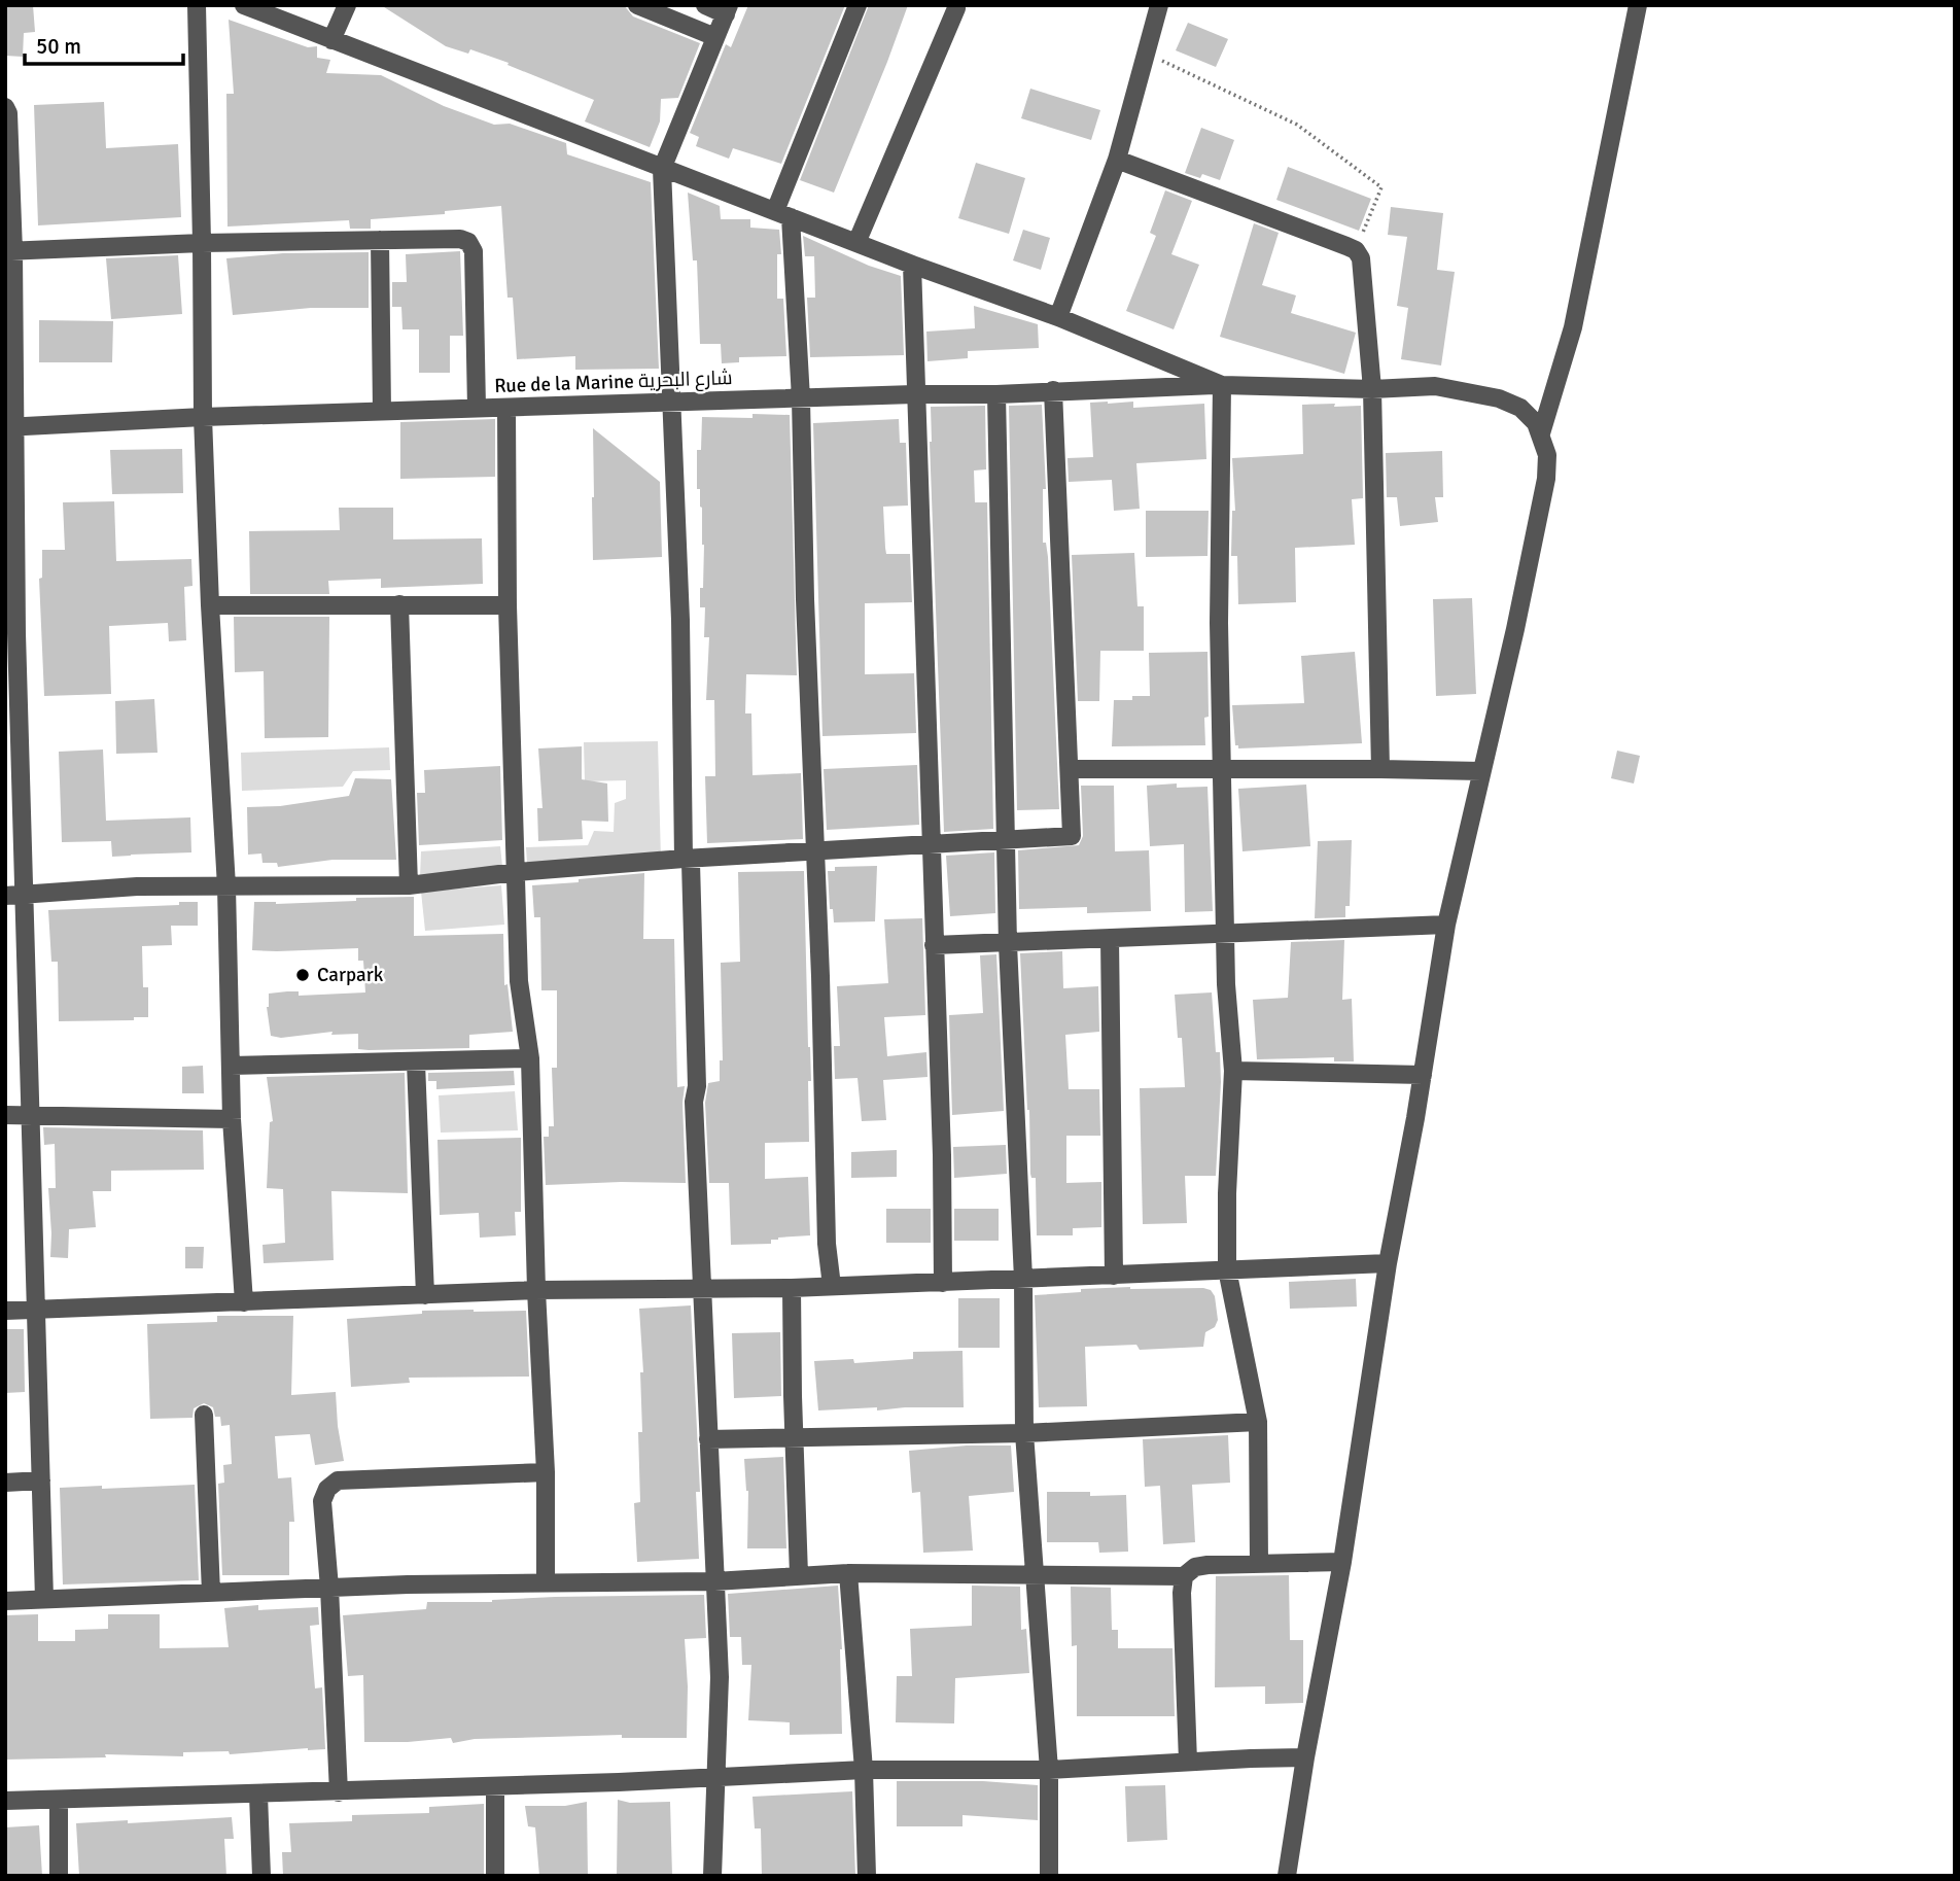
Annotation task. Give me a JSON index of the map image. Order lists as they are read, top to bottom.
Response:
{
  "streets": {
    "street": ["Rue de la Marine شارع البحرية"]
  },
  "places": ["Carpark"],
  "scale_bar": "50 m"
}
